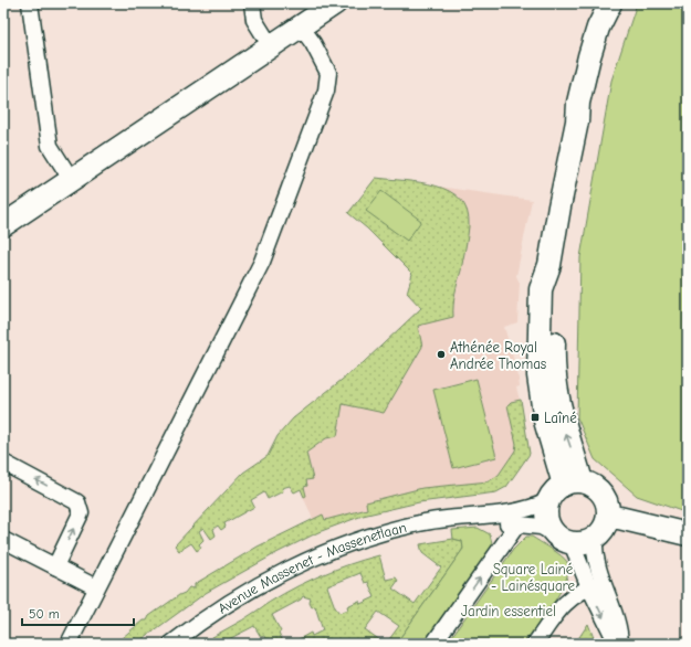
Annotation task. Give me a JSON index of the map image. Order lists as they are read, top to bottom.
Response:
{
  "streets": {
    "street": ["Avenue Massenet - Massenetlaan"]
  },
  "parks": ["Square Lainé - Lainésquare", "Jardin essentiel"],
  "places": {
    "other": ["Athénée Royal Andrée Thomas"],
    "transit": ["Laîné"]
  },
  "scale_bar": "50 m"
}
